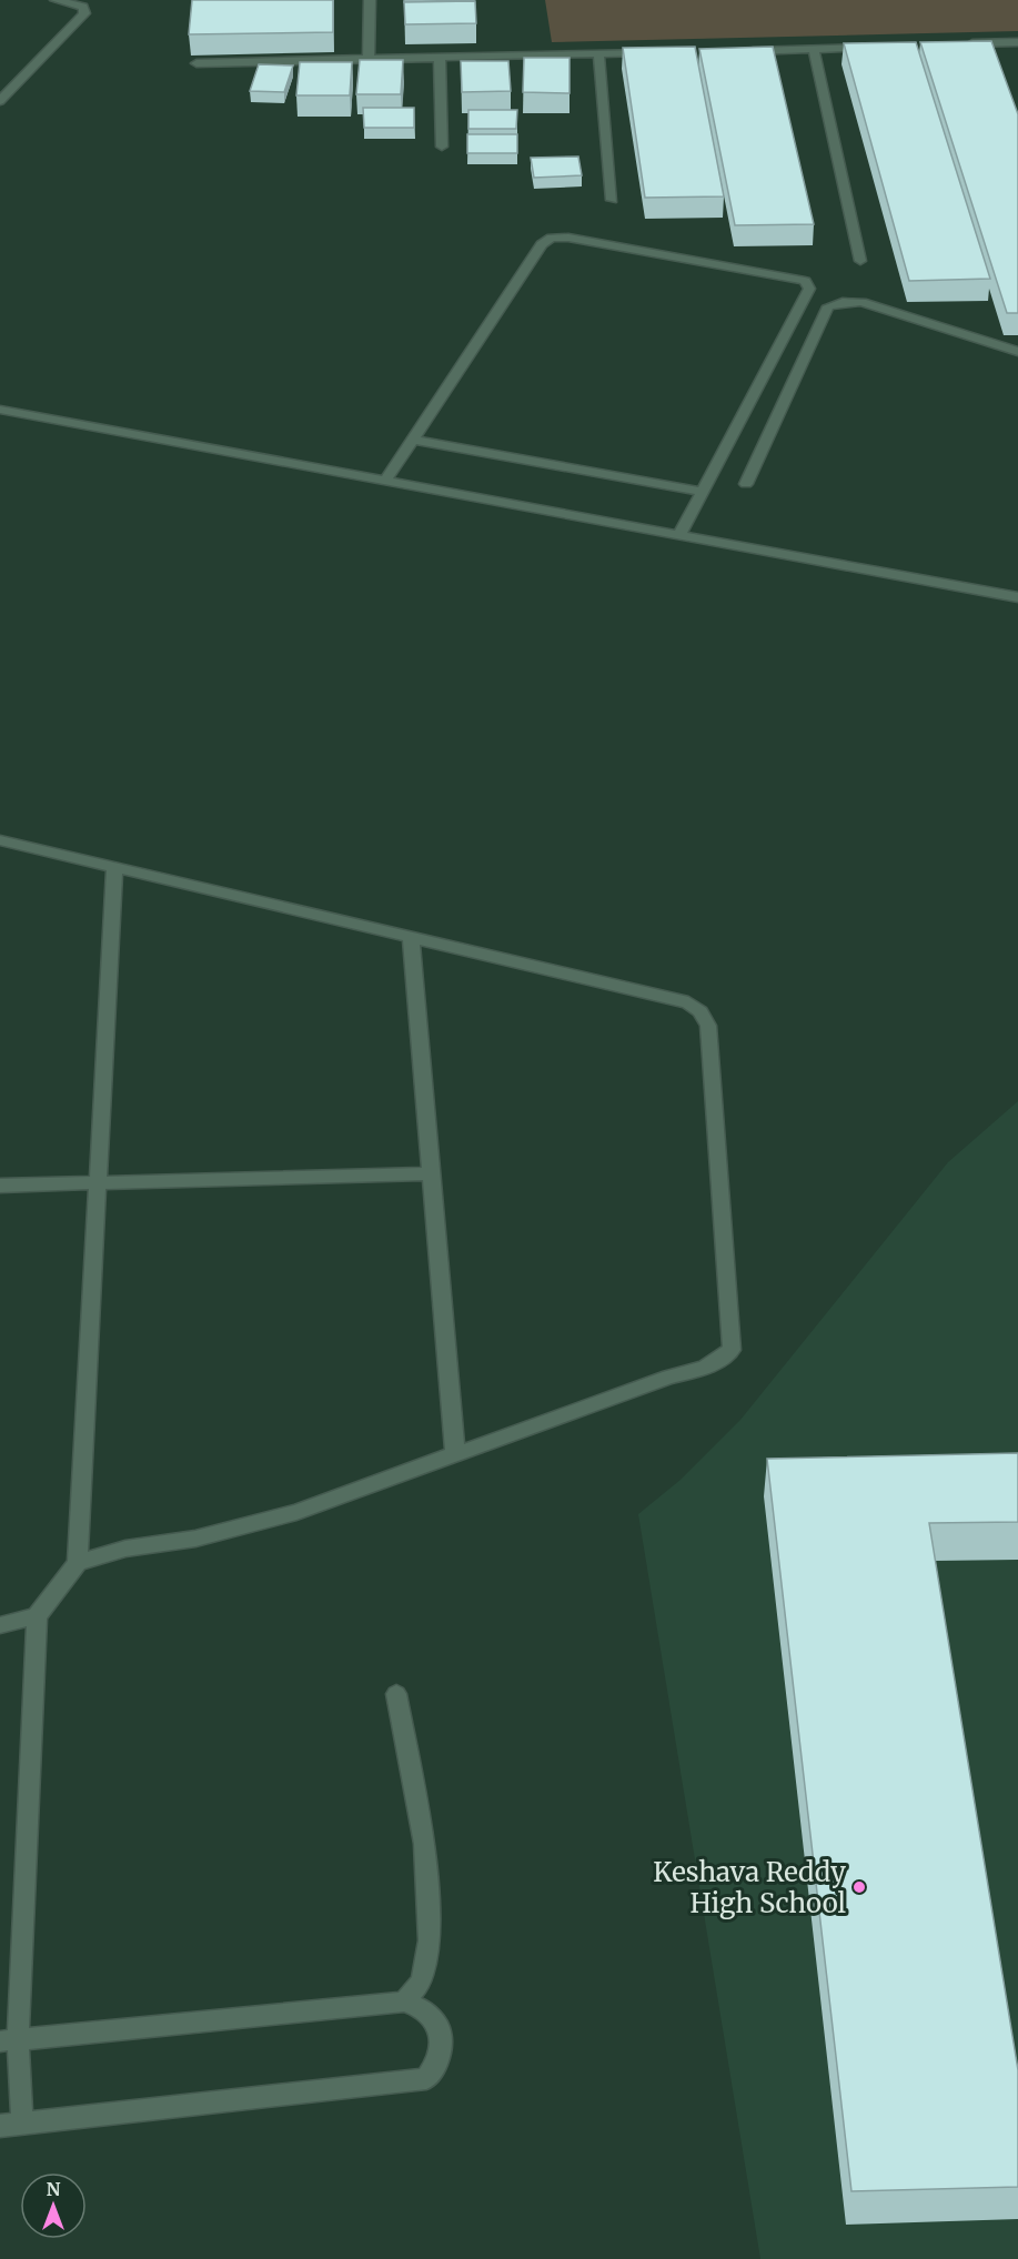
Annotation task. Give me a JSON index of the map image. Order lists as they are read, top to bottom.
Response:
{
  "places": ["Keshava Reddy High School"],
  "north": "top"
}
